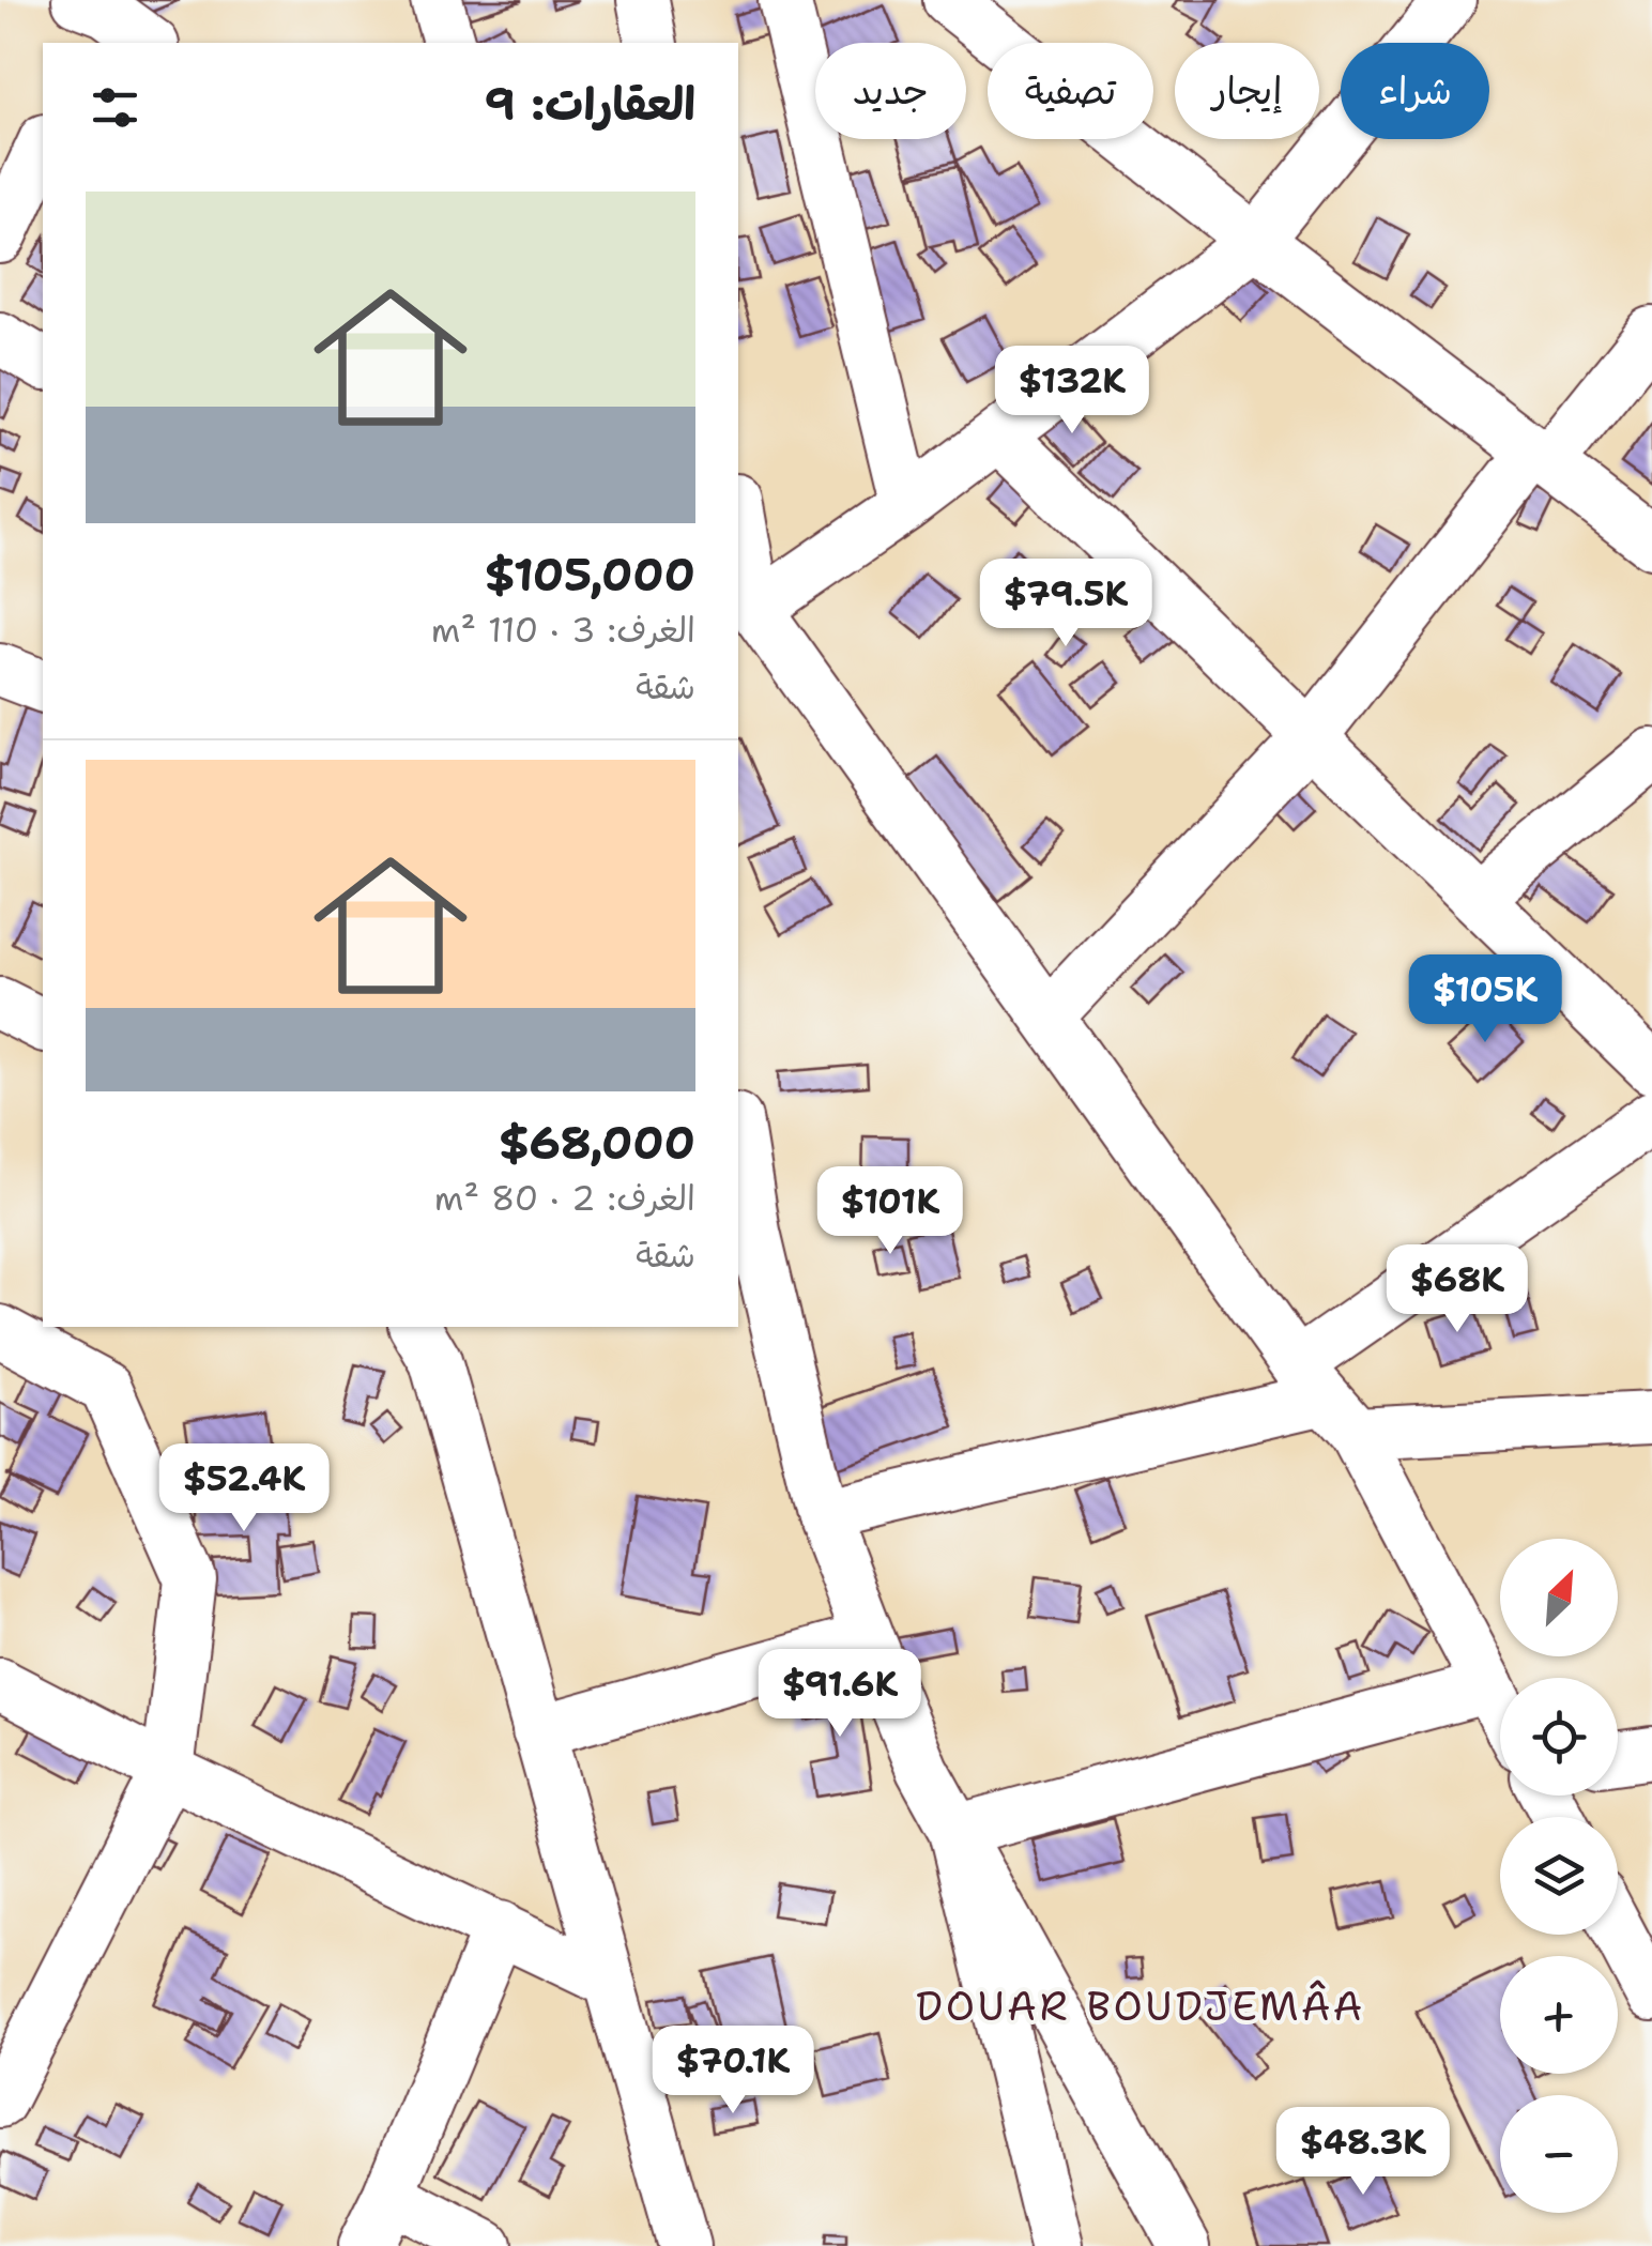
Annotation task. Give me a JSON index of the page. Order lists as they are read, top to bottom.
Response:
{
  "districts": ["DOUAR BOUDJEMÂA"],
  "north": "top right",
  "page": {
    "chip": [
      "شراء",
      "إيجار",
      "تصفية",
      "جديد"
    ],
    "heading": "العقارات: 9",
    "list": [
      {
        "name": "$105,000",
        "note": "الغرف: 3 · 110 m² · شقة"
      },
      {
        "name": "$68,000",
        "note": "الغرف: 2 · 80 m² · شقة"
      }
    ],
    "price": [
      "$132K",
      "$79.5K",
      "$105K",
      "$101K",
      "$68K",
      "$52.4K",
      "$91.6K",
      "$70.1K",
      "$48.3K"
    ],
    "map_buttons": ["+", "−"]
  }
}
